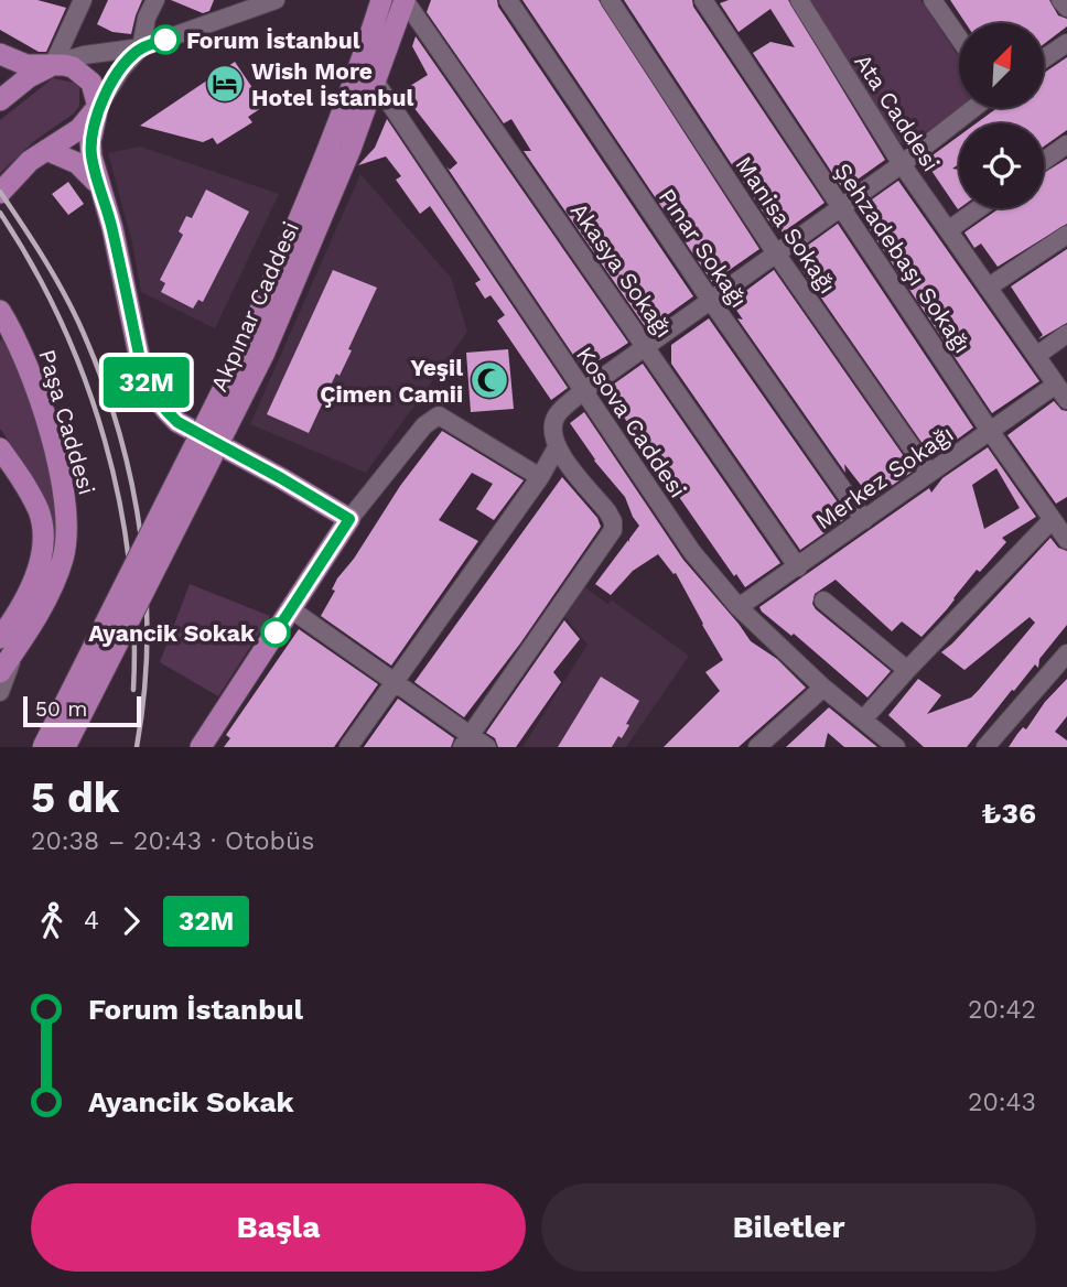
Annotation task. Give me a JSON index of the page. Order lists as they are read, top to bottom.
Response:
{
  "streets": {
    "main road": ["Akpınar Caddesi", "Paşa Caddesi"],
    "street": [
      "Ata Caddesi",
      "Manisa Sokağı",
      "Pınar Sokağı",
      "Şehzadebaşı Sokağı",
      "Akasya Sokağı",
      "Kosova Caddesi",
      "Merkez Sokağı"
    ]
  },
  "crossings": [
    ["Ata Caddesi", "Merkez Sokağı"],
    ["Manisa Sokağı", "Merkez Sokağı"],
    ["Pınar Sokağı", "Merkez Sokağı"],
    ["Şehzadebaşı Sokağı", "Merkez Sokağı"],
    ["Akasya Sokağı", "Akpınar Caddesi"],
    ["Akasya Sokağı", "Merkez Sokağı"],
    ["Akpınar Caddesi", "Kosova Caddesi"],
    ["Kosova Caddesi", "Merkez Sokağı"]
  ],
  "places": {
    "other": ["Forum İstanbul", "Ayancik Sokak"],
    "hotel": ["Wish More Hotel İstanbul"],
    "mosque": ["Yeşil Çimen Camii"]
  },
  "lines": ["bus line 32M"],
  "scale_bar": "50 m",
  "north": "top right",
  "page": {
    "on_map": "32M",
    "scale": "50 m",
    "heading": ["5 dk", "20:38 – 20:43 · Otobüs", "₺36"],
    "legs": ["4", "32M"],
    "list": [
      {
        "name": "Forum İstanbul",
        "value": "20:42"
      },
      {
        "name": "Ayancik Sokak",
        "value": "20:43"
      }
    ],
    "buttons": ["Başla", "Biletler"]
  }
}
